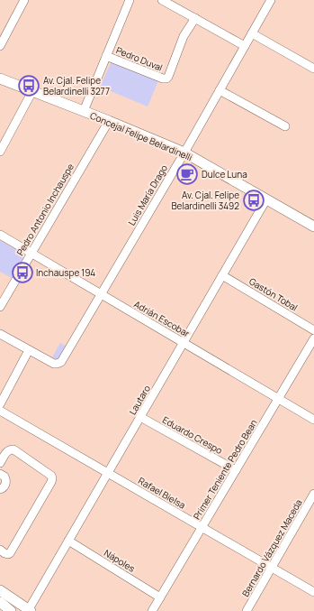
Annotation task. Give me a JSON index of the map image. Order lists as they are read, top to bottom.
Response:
{
  "streets": {
    "main road": ["Concejal Felipe Belardinelli"],
    "street": [
      "Pedro Duval",
      "Luis María Drago",
      "Pedro Antonio Inchauspe",
      "Gastón Tobal",
      "Adrián Escobar",
      "Lautaro",
      "Eduardo Crespo",
      "Primer Teniente Pedro Bean",
      "Rafael Bielsa",
      "Bernardo Vázquez Maceda",
      "Nápoles"
    ]
  },
  "crossings": [
    ["Concejal Felipe Belardinelli", "Luis María Drago"],
    ["Concejal Felipe Belardinelli", "Pedro Antonio Inchauspe"],
    ["Concejal Felipe Belardinelli", "Lautaro"],
    ["Luis María Drago", "Adrián Escobar"],
    ["Pedro Antonio Inchauspe", "Adrián Escobar"],
    ["Gastón Tobal", "Lautaro"],
    ["Adrián Escobar", "Lautaro"],
    ["Adrián Escobar", "Primer Teniente Pedro Bean"],
    ["Lautaro", "Eduardo Crespo"],
    ["Lautaro", "Rafael Bielsa"],
    ["Lautaro", "Nápoles"],
    ["Eduardo Crespo", "Primer Teniente Pedro Bean"],
    ["Primer Teniente Pedro Bean", "Rafael Bielsa"],
    ["Primer Teniente Pedro Bean", "Nápoles"],
    ["Rafael Bielsa", "Bernardo Vázquez Maceda"]
  ],
  "places": {
    "bus stop": ["Av. Cjal. Felipe Belardinelli 3277", "Av. Cjal. Felipe Belardinelli 3492", "Inchauspe 194"],
    "cafe": ["Dulce Luna"]
  }
}
